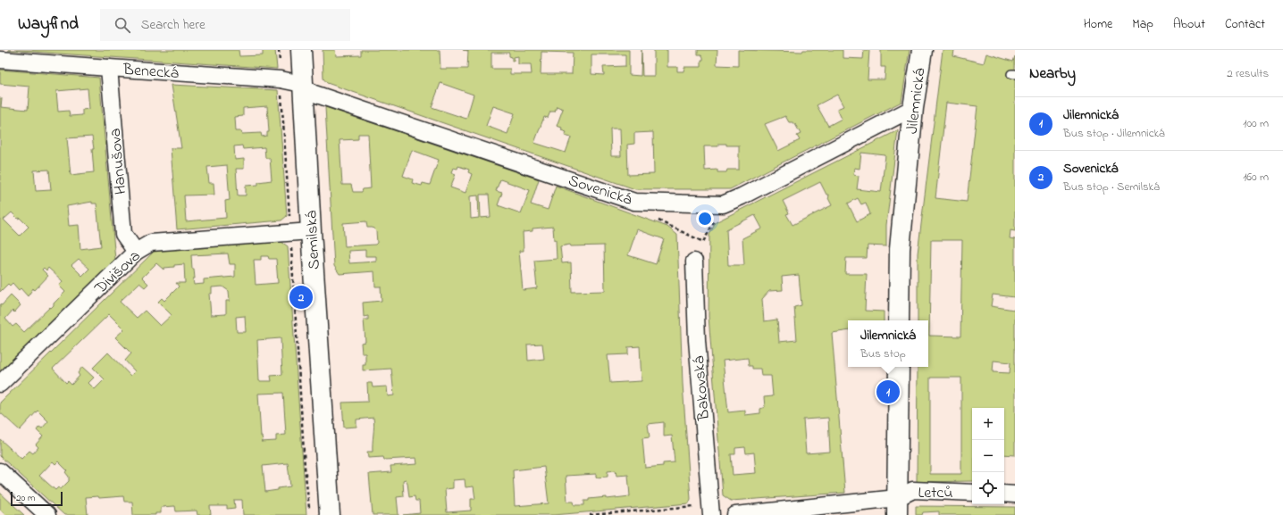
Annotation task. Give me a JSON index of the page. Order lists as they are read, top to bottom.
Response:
{
  "streets": {
    "street": [
      "Benecká",
      "Jilemnická",
      "Hanušova",
      "Sovenická",
      "Semilská",
      "Divišova",
      "Bakovská",
      "Letců"
    ]
  },
  "crossings": [
    ["Benecká", "Hanušova"],
    ["Benecká", "Sovenická"],
    ["Benecká", "Semilská"],
    ["Jilemnická", "Sovenická"],
    ["Hanušova", "Divišova"],
    ["Sovenická", "Semilská"],
    ["Semilská", "Divišova"]
  ],
  "scale_bar": "20 m",
  "page": {
    "header": "Wayfind",
    "search": "Search here",
    "nav": [
      "Home",
      "Map",
      "About",
      "Contact"
    ],
    "heading": ["Nearby", "2 results"],
    "list": [
      {
        "mark": "1",
        "name": "Jilemnická",
        "note": "Bus stop · Jilemnická",
        "value": "100 m"
      },
      {
        "mark": "2",
        "name": "Sovenická",
        "note": "Bus stop · Semilská",
        "value": "160 m"
      }
    ],
    "pins": ["2", "1"],
    "popup": ["Jilemnická", "Bus stop"],
    "map_buttons": ["+", "−"],
    "scale": "20 m"
  }
}
